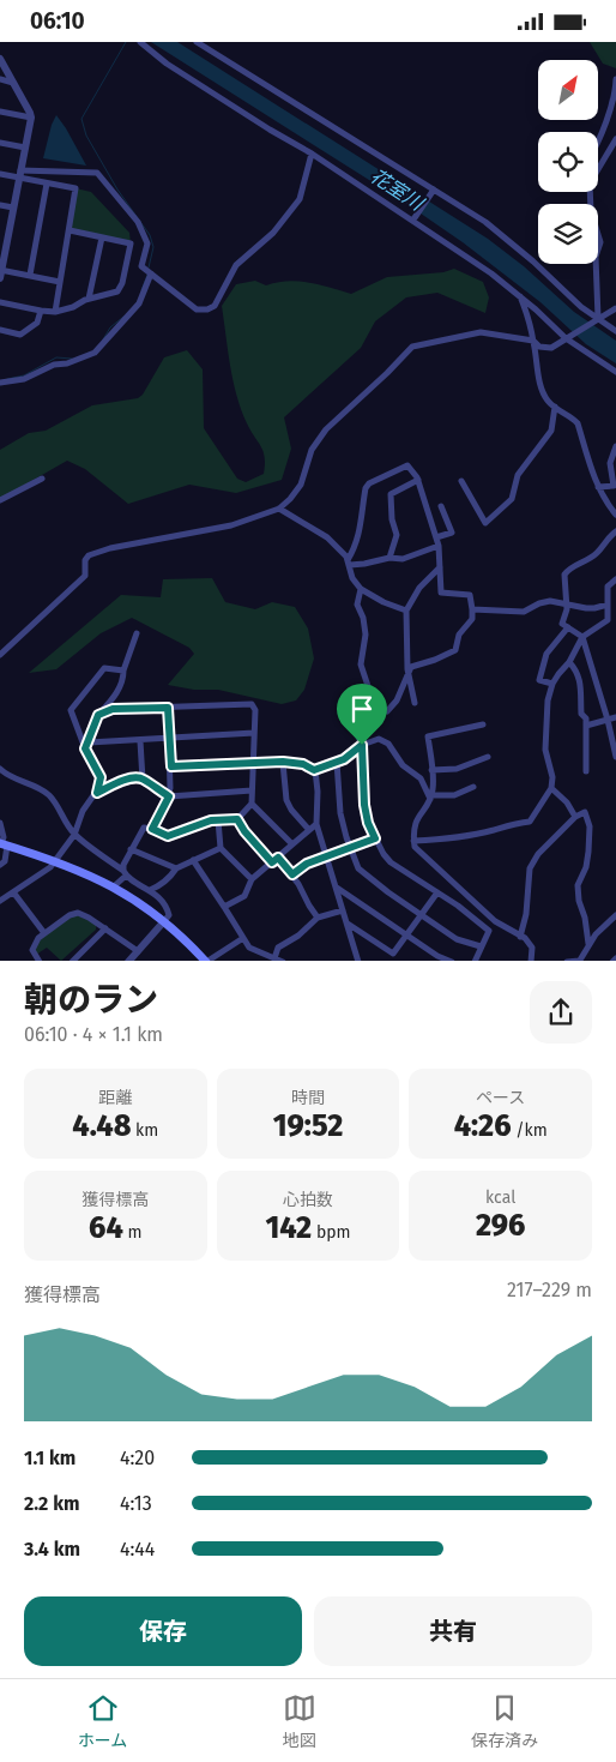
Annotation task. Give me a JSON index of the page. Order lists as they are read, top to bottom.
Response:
{
  "water": ["花室川"],
  "north": "top right",
  "page": {
    "status": "06:10",
    "heading": ["朝のラン", "06:10 · 4 × 1.1 km"],
    "stats": [
      ["距離", "4.48 km"],
      ["時間", "19:52"],
      ["ペース", "4:26 /km"],
      ["獲得標高", "64 m"],
      ["心拍数", "142 bpm"],
      ["kcal", "296"]
    ],
    "chart": ["獲得標高", "217–229 m"],
    "list": [
      {
        "name": "1.1 km",
        "note": "4:20"
      },
      {
        "name": "2.2 km",
        "note": "4:13"
      },
      {
        "name": "3.4 km",
        "note": "4:44"
      }
    ],
    "buttons": ["保存", "共有"],
    "tabs": ["ホーム", "地図", "保存済み"]
  }
}
